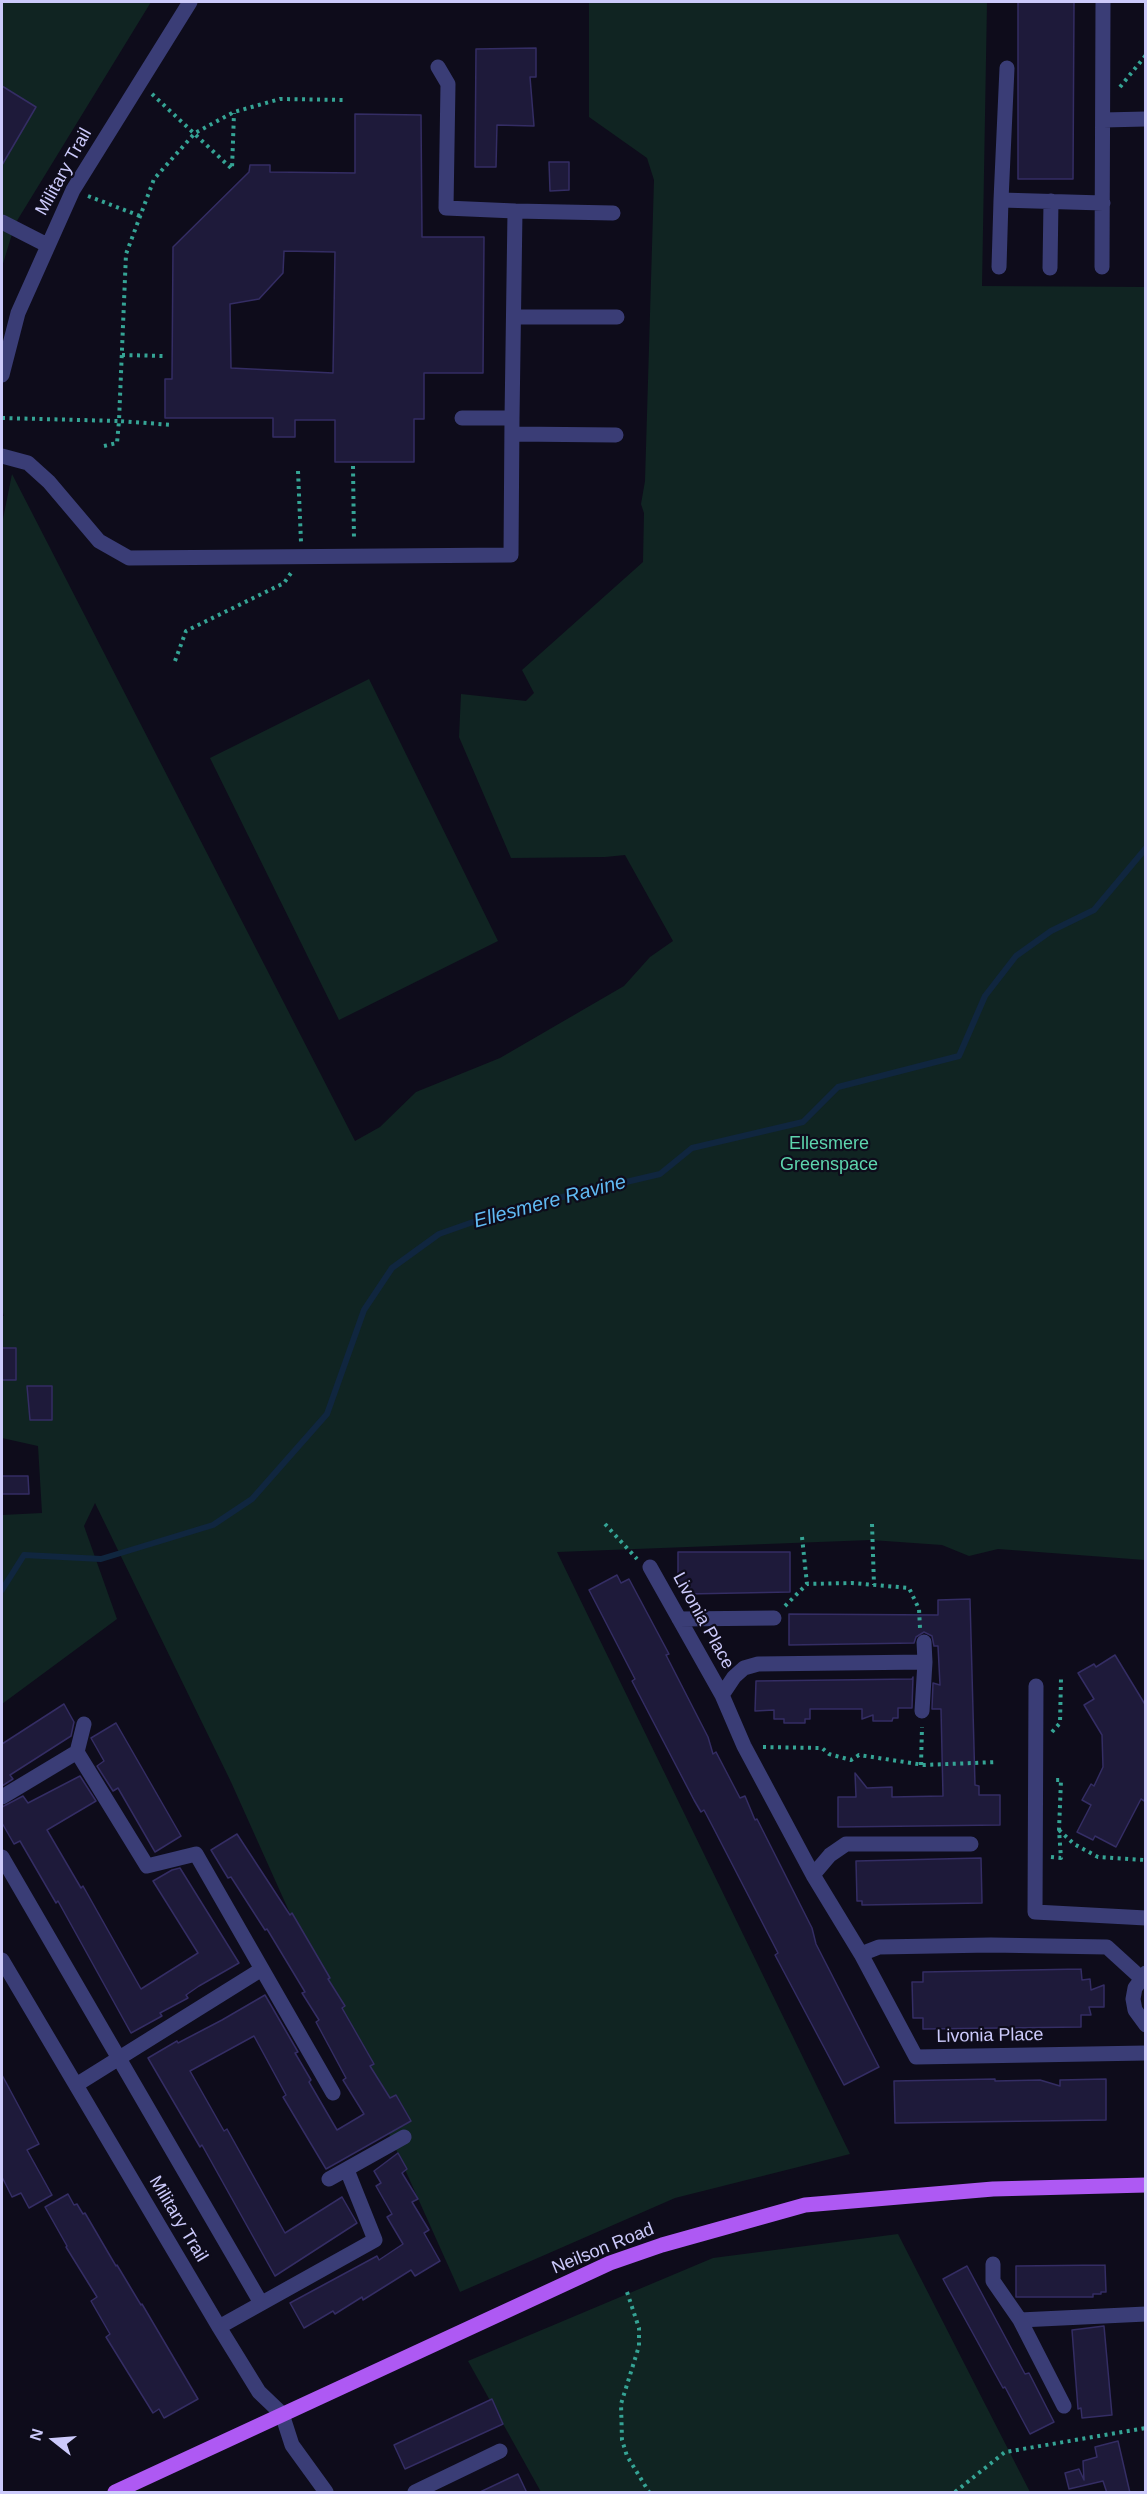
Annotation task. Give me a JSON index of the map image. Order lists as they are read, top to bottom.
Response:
{
  "streets": {
    "main road": ["Neilson Road"],
    "street": ["Military Trail", "Livonia Place"]
  },
  "crossings": [
    ["Military Trail", "Neilson Road"]
  ],
  "water": ["Ellesmere Ravine"],
  "parks": ["Ellesmere Greenspace"],
  "north": "left"
}
